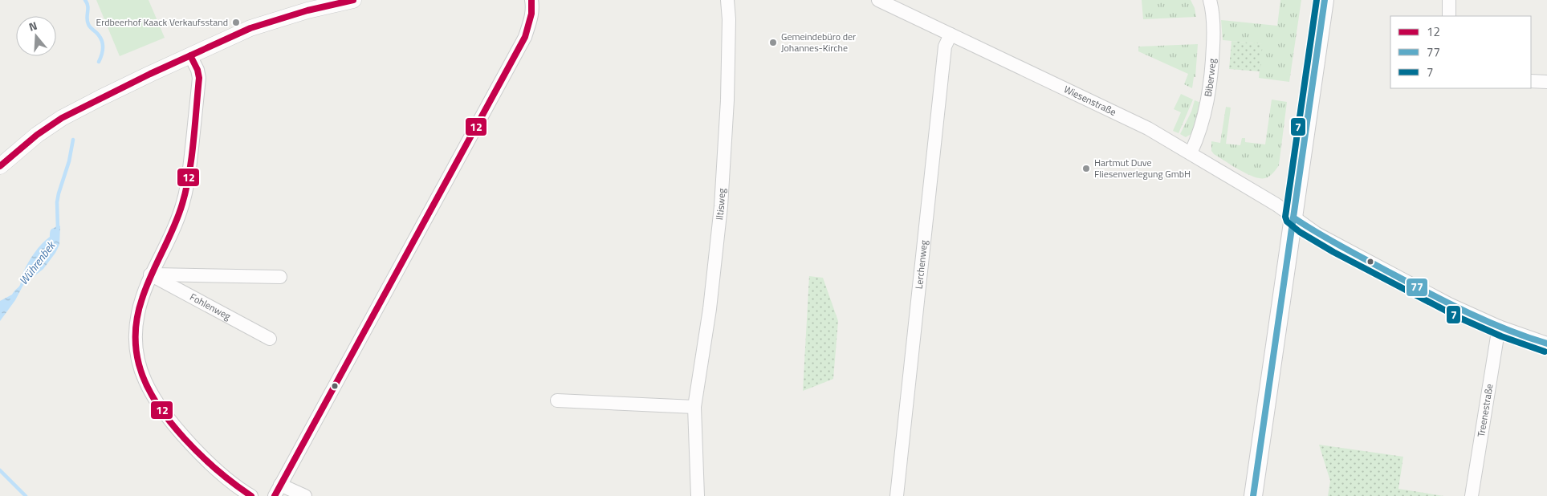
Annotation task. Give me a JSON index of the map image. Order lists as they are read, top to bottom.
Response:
{
  "streets": {
    "street": [
      "Biberweg",
      "Wiesenstraße",
      "Iltisweg",
      "Lerchenweg",
      "Fohlenweg",
      "Treenestraße"
    ]
  },
  "crossings": [
    ["Biberweg", "Wiesenstraße"],
    ["Wiesenstraße", "Lerchenweg"],
    ["Wiesenstraße", "Treenestraße"]
  ],
  "water": ["Wührenbek"],
  "places": ["Erdbeerhof Kaack Verkaufsstand", "Gemeindebüro der Johannes-Kirche", "Hartmut Duve Fliesenverlegung GmbH"],
  "lines": ["transit line 12", "transit line 77", "transit line 7"],
  "legend": ["12", "77", "7"],
  "north": "top"
}
